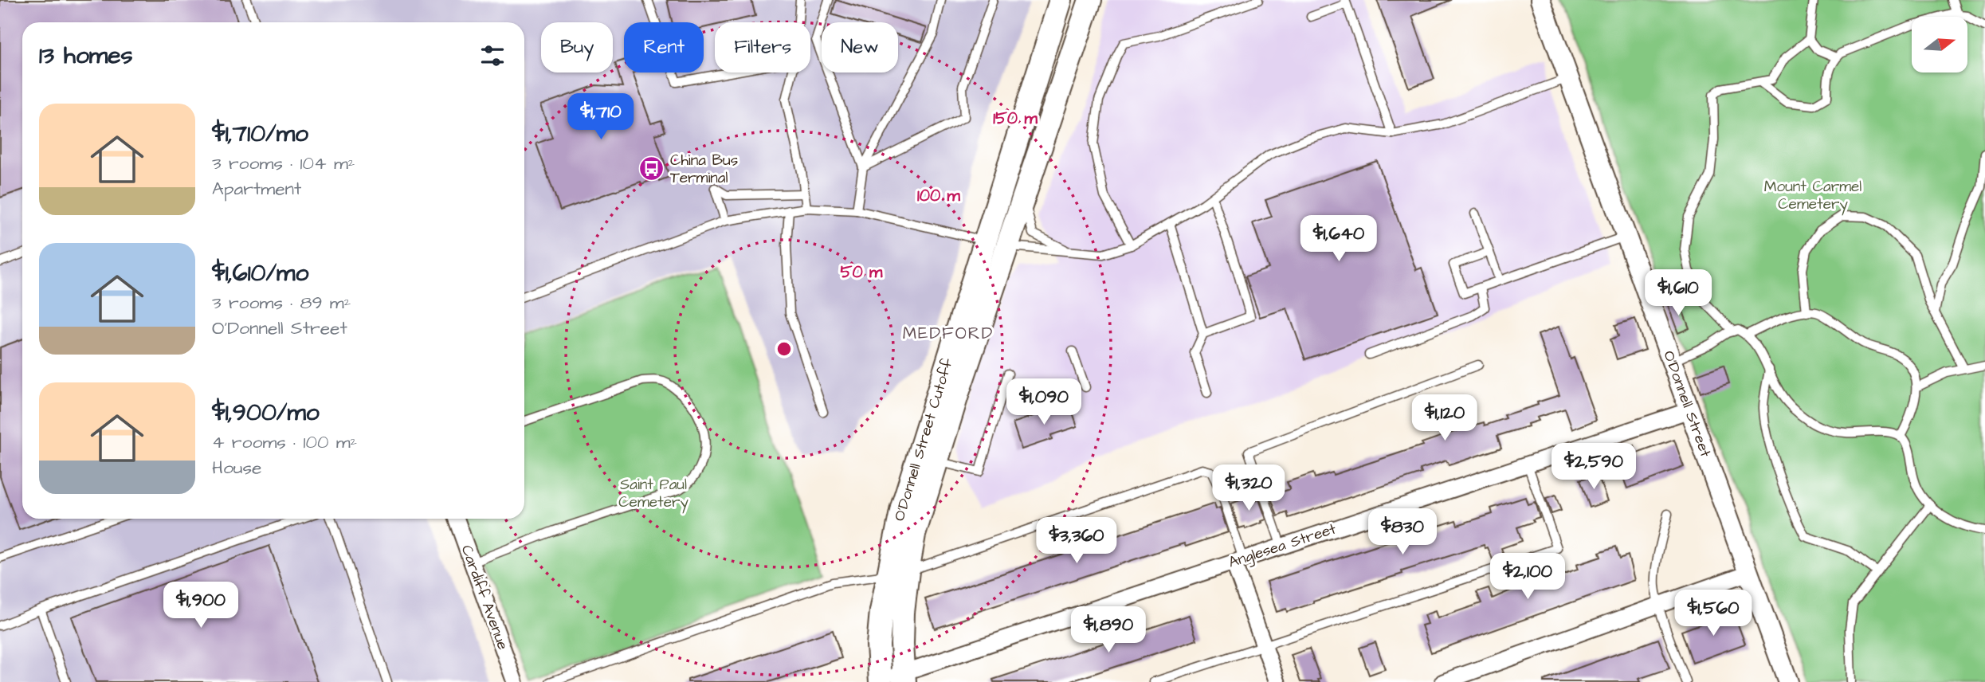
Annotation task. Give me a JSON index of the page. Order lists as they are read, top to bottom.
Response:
{
  "streets": {
    "main road": ["O'Donnell Street Cutoff"],
    "street": ["O'Donnell Street", "Anglesea Street", "Cardiff Avenue"]
  },
  "crossings": [
    ["O'Donnell Street", "Anglesea Street"]
  ],
  "districts": ["MEDFORD"],
  "parks": ["Mount Carmel Cemetery", "Saint Paul Cemetery"],
  "places": {
    "bus stop": ["China Bus Terminal"]
  },
  "north": "right",
  "page": {
    "chip": [
      "Buy",
      "Rent",
      "Filters",
      "New"
    ],
    "heading": "13 homes",
    "list": [
      {
        "name": "$1,710/mo",
        "note": "3 rooms · 104 m² · Apartment"
      },
      {
        "name": "$1,610/mo",
        "note": "3 rooms · 89 m² · O'Donnell Street"
      },
      {
        "name": "$1,900/mo",
        "note": "4 rooms · 100 m² · House"
      }
    ],
    "price": [
      "$1,710",
      "$1,640",
      "$1,610",
      "$1,090",
      "$1,120",
      "$2,590",
      "$1,320",
      "$830",
      "$3,360",
      "$2,100",
      "$1,900",
      "$1,560",
      "$1,890"
    ]
  },
  "rings": ["150 m", "100 m", "50 m"]
}
